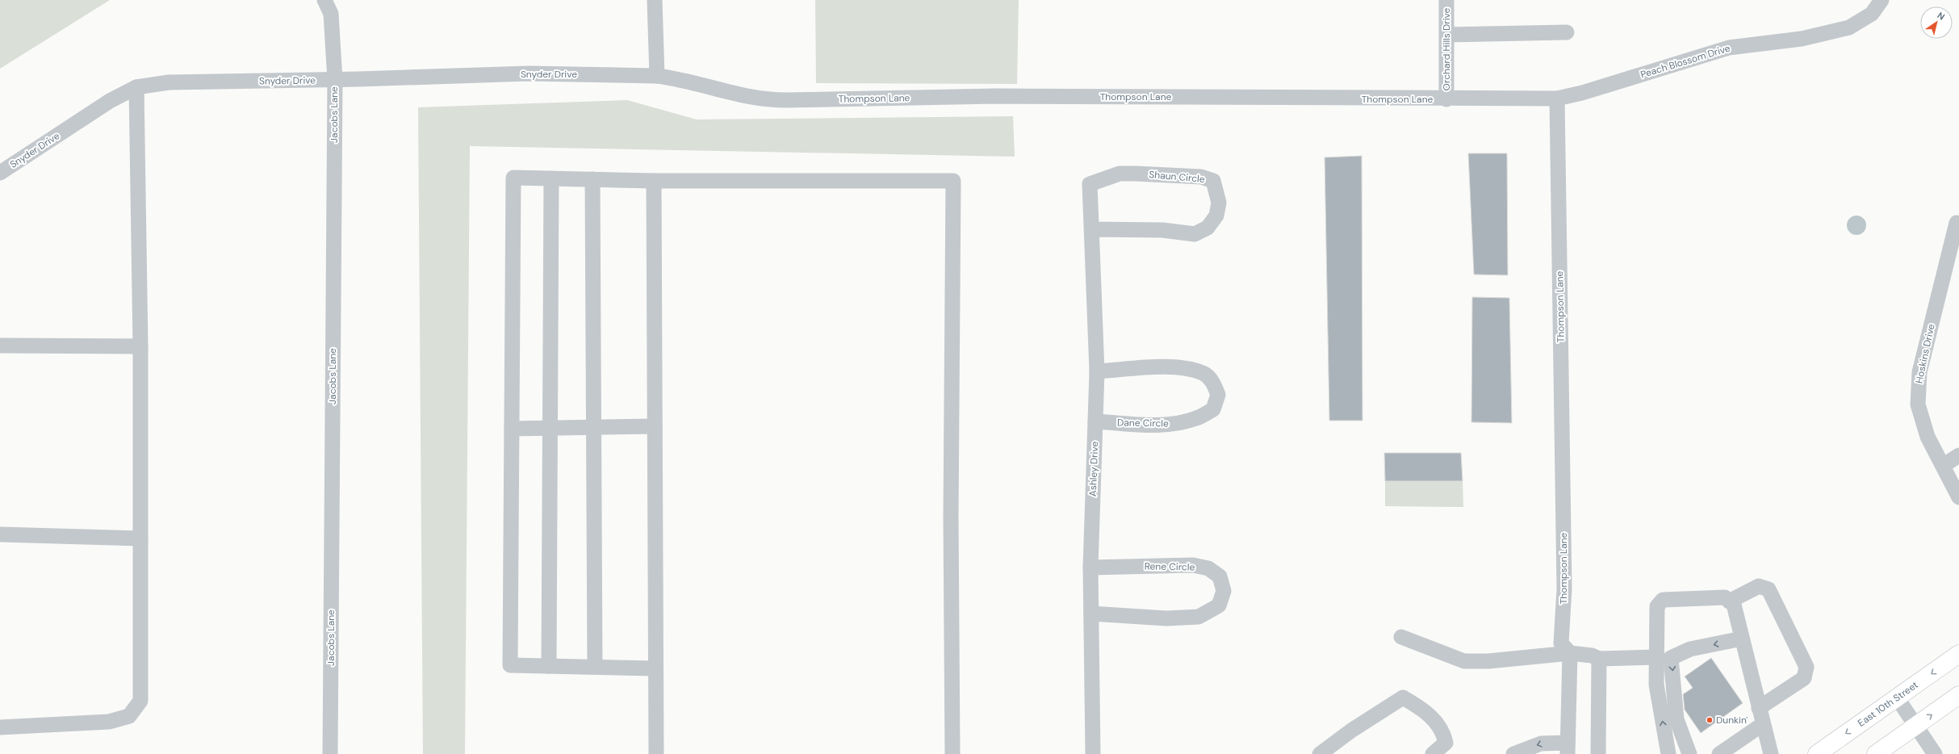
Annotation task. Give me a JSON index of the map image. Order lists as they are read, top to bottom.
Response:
{
  "streets": {
    "main road": ["East 10th Street"],
    "street": [
      "Orchard Hills Drive",
      "Peach Blossom Drive",
      "Snyder Drive",
      "Thompson Lane",
      "Jacobs Lane",
      "Shaun Circle",
      "Hoskins Drive",
      "Dane Circle",
      "Ashley Drive",
      "Rene Circle"
    ]
  },
  "crossings": [
    ["Orchard Hills Drive", "Thompson Lane"],
    ["Peach Blossom Drive", "Thompson Lane"],
    ["Snyder Drive", "Thompson Lane"],
    ["Snyder Drive", "Jacobs Lane"],
    ["Shaun Circle", "Ashley Drive"],
    ["Dane Circle", "Ashley Drive"],
    ["Ashley Drive", "Rene Circle"]
  ],
  "places": ["Dunkin'"],
  "north": "top right"
}
